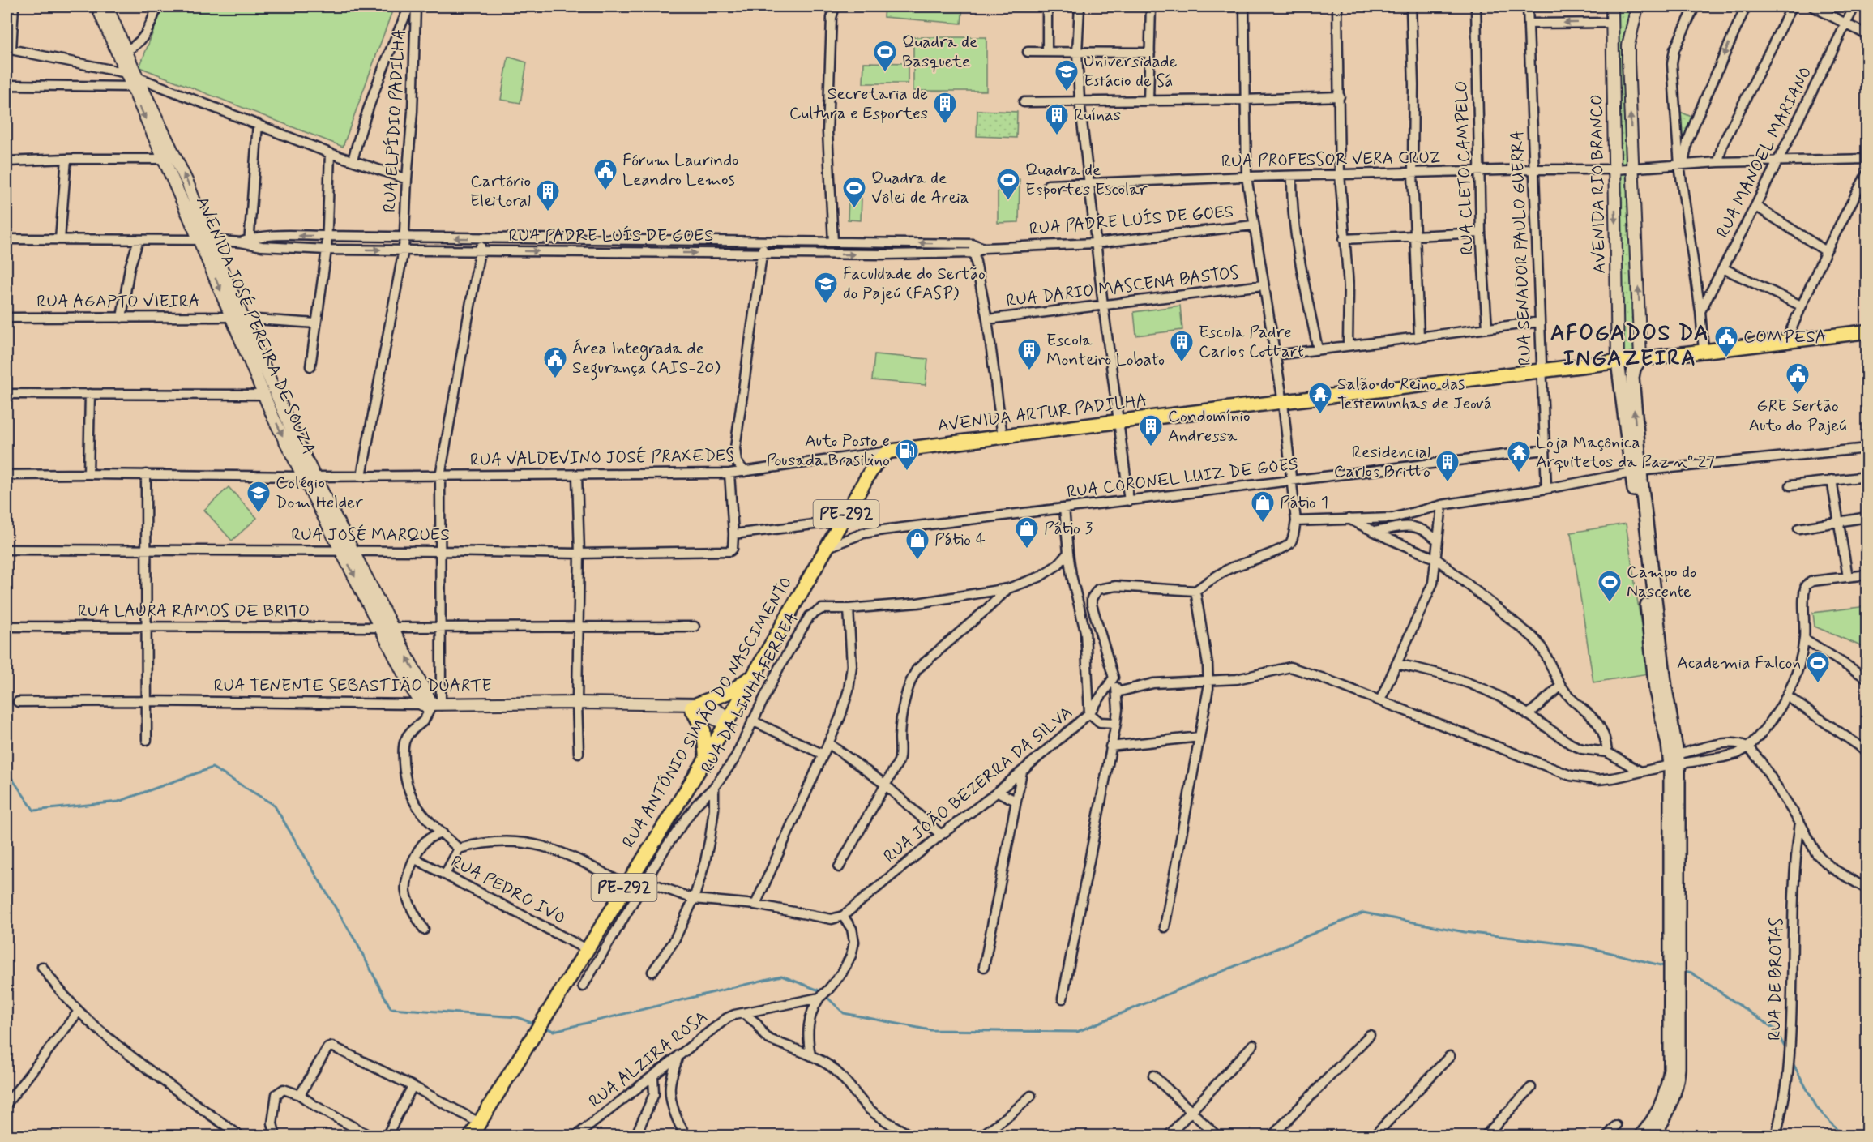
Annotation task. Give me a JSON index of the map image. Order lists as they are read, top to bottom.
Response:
{
  "streets": {
    "main road": ["AVENIDA ARTUR PADILHA", "PE-292", "RUA ANTÔNIO SIMÃO DO NASCIMENTO"],
    "street": [
      "RUA ELPÍDIO PADILHA",
      "RUA MANOEL MARIANO",
      "RUA PROFESSOR VERA CRUZ",
      "RUA CLETO CAMPELO",
      "AVENIDA RIO BRANCO",
      "RUA PADRE LUÍS DE GOES",
      "RUA SENADOR PAULO GUERRA",
      "RUA DARIO MASCENA BASTOS",
      "RUA AGAPTO VIEIRA",
      "AVENIDA JOSÉ PEREIRA DE SOUZA",
      "RUA VALDEVINO JOSÉ PRAXEDES",
      "RUA CORONEL LUIZ DE GOES",
      "RUA JOSÉ MARQUES",
      "RUA LAURA RAMOS DE BRITO",
      "RUA TENENTE SEBASTIÃO DUARTE",
      "RUA DA LINHA FERREA",
      "RUA JOÃO BEZERRA DA SILVA",
      "RUA PEDRO IVO",
      "RUA DE BROTAS",
      "RUA ALZIRA ROSA"
    ]
  },
  "crossings": [
    ["RUA ELPÍDIO PADILHA", "RUA PADRE LUÍS DE GOES"],
    ["RUA ELPÍDIO PADILHA", "RUA VALDEVINO JOSÉ PRAXEDES"],
    ["RUA MANOEL MARIANO", "RUA PROFESSOR VERA CRUZ"],
    ["RUA PROFESSOR VERA CRUZ", "RUA CLETO CAMPELO"],
    ["RUA PROFESSOR VERA CRUZ", "AVENIDA RIO BRANCO"],
    ["RUA PROFESSOR VERA CRUZ", "RUA SENADOR PAULO GUERRA"],
    ["AVENIDA RIO BRANCO", "AVENIDA ARTUR PADILHA"],
    ["RUA SENADOR PAULO GUERRA", "AVENIDA ARTUR PADILHA"],
    ["RUA SENADOR PAULO GUERRA", "RUA CORONEL LUIZ DE GOES"],
    ["RUA AGAPTO VIEIRA", "AVENIDA JOSÉ PEREIRA DE SOUZA"],
    ["AVENIDA JOSÉ PEREIRA DE SOUZA", "RUA VALDEVINO JOSÉ PRAXEDES"],
    ["AVENIDA JOSÉ PEREIRA DE SOUZA", "RUA JOSÉ MARQUES"],
    ["AVENIDA JOSÉ PEREIRA DE SOUZA", "RUA LAURA RAMOS DE BRITO"],
    ["AVENIDA JOSÉ PEREIRA DE SOUZA", "RUA TENENTE SEBASTIÃO DUARTE"],
    ["AVENIDA ARTUR PADILHA", "RUA VALDEVINO JOSÉ PRAXEDES"],
    ["AVENIDA ARTUR PADILHA", "RUA ANTÔNIO SIMÃO DO NASCIMENTO"],
    ["RUA VALDEVINO JOSÉ PRAXEDES", "RUA ANTÔNIO SIMÃO DO NASCIMENTO"],
    ["RUA CORONEL LUIZ DE GOES", "RUA ANTÔNIO SIMÃO DO NASCIMENTO"],
    ["PE-292", "RUA ANTÔNIO SIMÃO DO NASCIMENTO"],
    ["RUA TENENTE SEBASTIÃO DUARTE", "RUA ANTÔNIO SIMÃO DO NASCIMENTO"],
    ["RUA ANTÔNIO SIMÃO DO NASCIMENTO", "RUA PEDRO IVO"]
  ],
  "districts": ["AFOGADOS DA INGAZEIRA"],
  "places": {
    "sports": [
      "Quadra de Basquete",
      "Quadra de Esportes Escolar",
      "Quadra de Vôlei de Areia",
      "Campo do Nascente",
      "Academia Falcon"
    ],
    "school or university": ["Universidade Estácio de Sá", "Faculdade do Sertão do Pajeú (FASP)", "Colégio Dom Helder"],
    "building": [
      "Secretaria de Cultura e Esportes",
      "Ruínas",
      "Cartório Eleitoral",
      "Escola Padre Carlos Cottart",
      "Escola Monteiro Lobato",
      "Condomínio Andressa",
      "Residencial Carlos Britto"
    ],
    "public building": [
      "Fórum Laurindo Leandro Lemos",
      "COMPESA",
      "Área Integrada de Segurança (AIS-20)",
      "GRE Sertão Auto do Pajeú"
    ],
    "temple": ["Salão do Reino das Testemunhas de Jeová", "Loja Maçônica Arquitetos da Paz nº 27"],
    "fuel station": ["Auto Posto e Pousada Brasilino"],
    "shop": ["Pátio 1", "Pátio 3", "Pátio 4"]
  }
}
